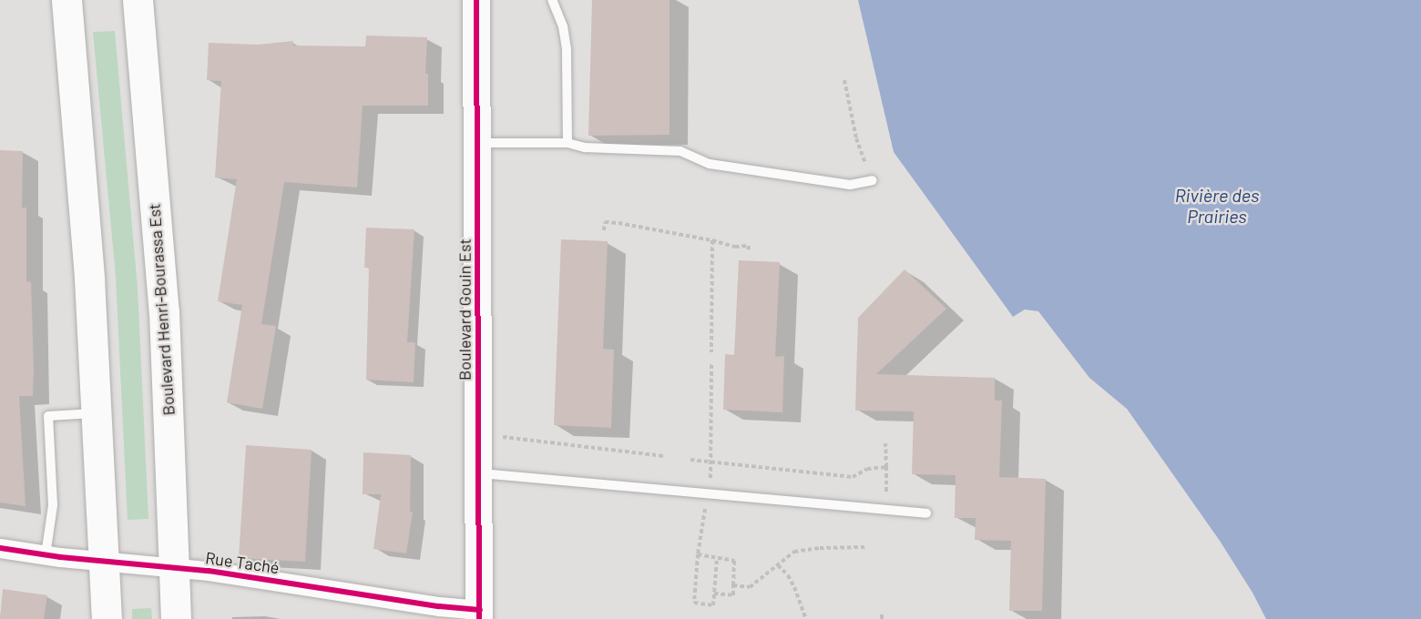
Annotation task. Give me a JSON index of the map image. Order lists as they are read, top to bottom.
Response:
{
  "streets": {
    "main road": ["Boulevard Henri-Bourassa Est"],
    "street": ["Boulevard Gouin Est", "Rue Taché"]
  },
  "crossings": [
    ["Boulevard Henri-Bourassa Est", "Rue Taché"],
    ["Boulevard Gouin Est", "Rue Taché"]
  ],
  "water": ["Rivière des Prairies"]
}
